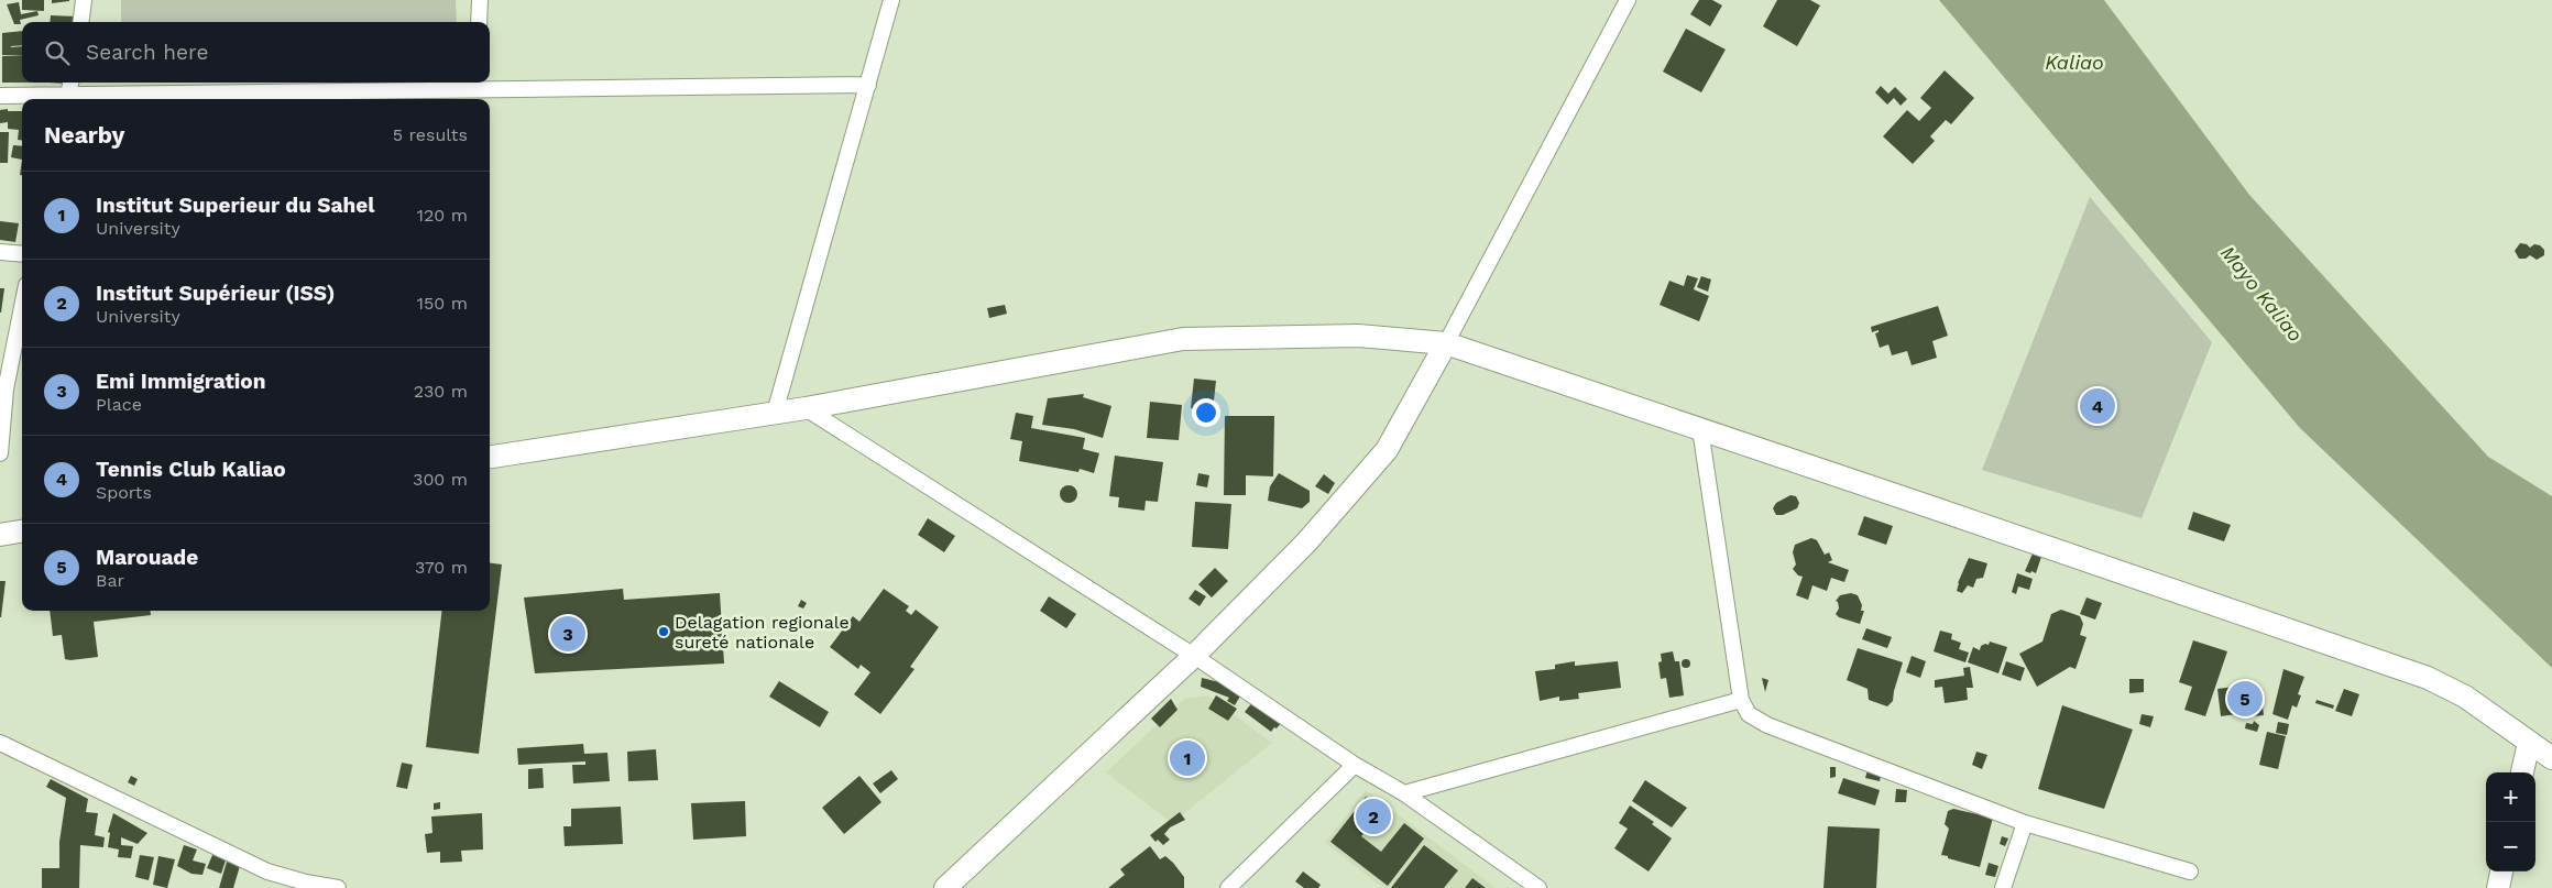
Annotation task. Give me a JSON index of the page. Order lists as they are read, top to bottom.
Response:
{
  "water": ["Kaliao", "Mayo Kaliao"],
  "places": ["Delagation regionale sureté nationale"],
  "page": {
    "search": "Search here",
    "heading": ["Nearby", "5 results"],
    "list": [
      {
        "mark": "1",
        "name": "Institut Superieur du Sahel",
        "note": "University",
        "value": "120 m"
      },
      {
        "mark": "2",
        "name": "Institut Supérieur (ISS)",
        "note": "University",
        "value": "150 m"
      },
      {
        "mark": "3",
        "name": "Emi Immigration",
        "note": "Place",
        "value": "230 m"
      },
      {
        "mark": "4",
        "name": "Tennis Club Kaliao",
        "note": "Sports",
        "value": "300 m"
      },
      {
        "mark": "5",
        "name": "Marouade",
        "note": "Bar",
        "value": "370 m"
      }
    ],
    "pins": [
      "4",
      "3",
      "5",
      "1",
      "2"
    ],
    "map_buttons": ["+", "−"]
  }
}
